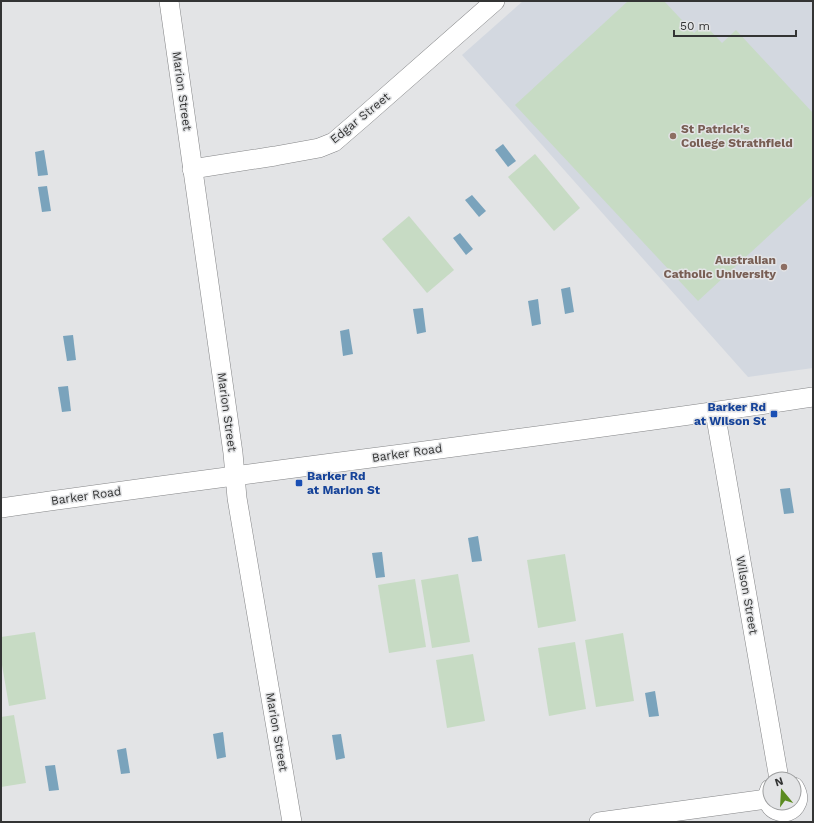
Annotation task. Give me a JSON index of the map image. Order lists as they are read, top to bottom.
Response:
{
  "streets": {
    "street": [
      "Marion Street",
      "Edgar Street",
      "Barker Road",
      "Wilson Street"
    ]
  },
  "crossings": [
    ["Marion Street", "Edgar Street"],
    ["Marion Street", "Barker Road"],
    ["Barker Road", "Wilson Street"]
  ],
  "places": {
    "other": ["St Patrick's College Strathfield", "Australian Catholic University"],
    "transit": ["Barker Rd at Wilson St", "Barker Rd at Marion St"]
  },
  "scale_bar": "50 m",
  "north": "top"
}
